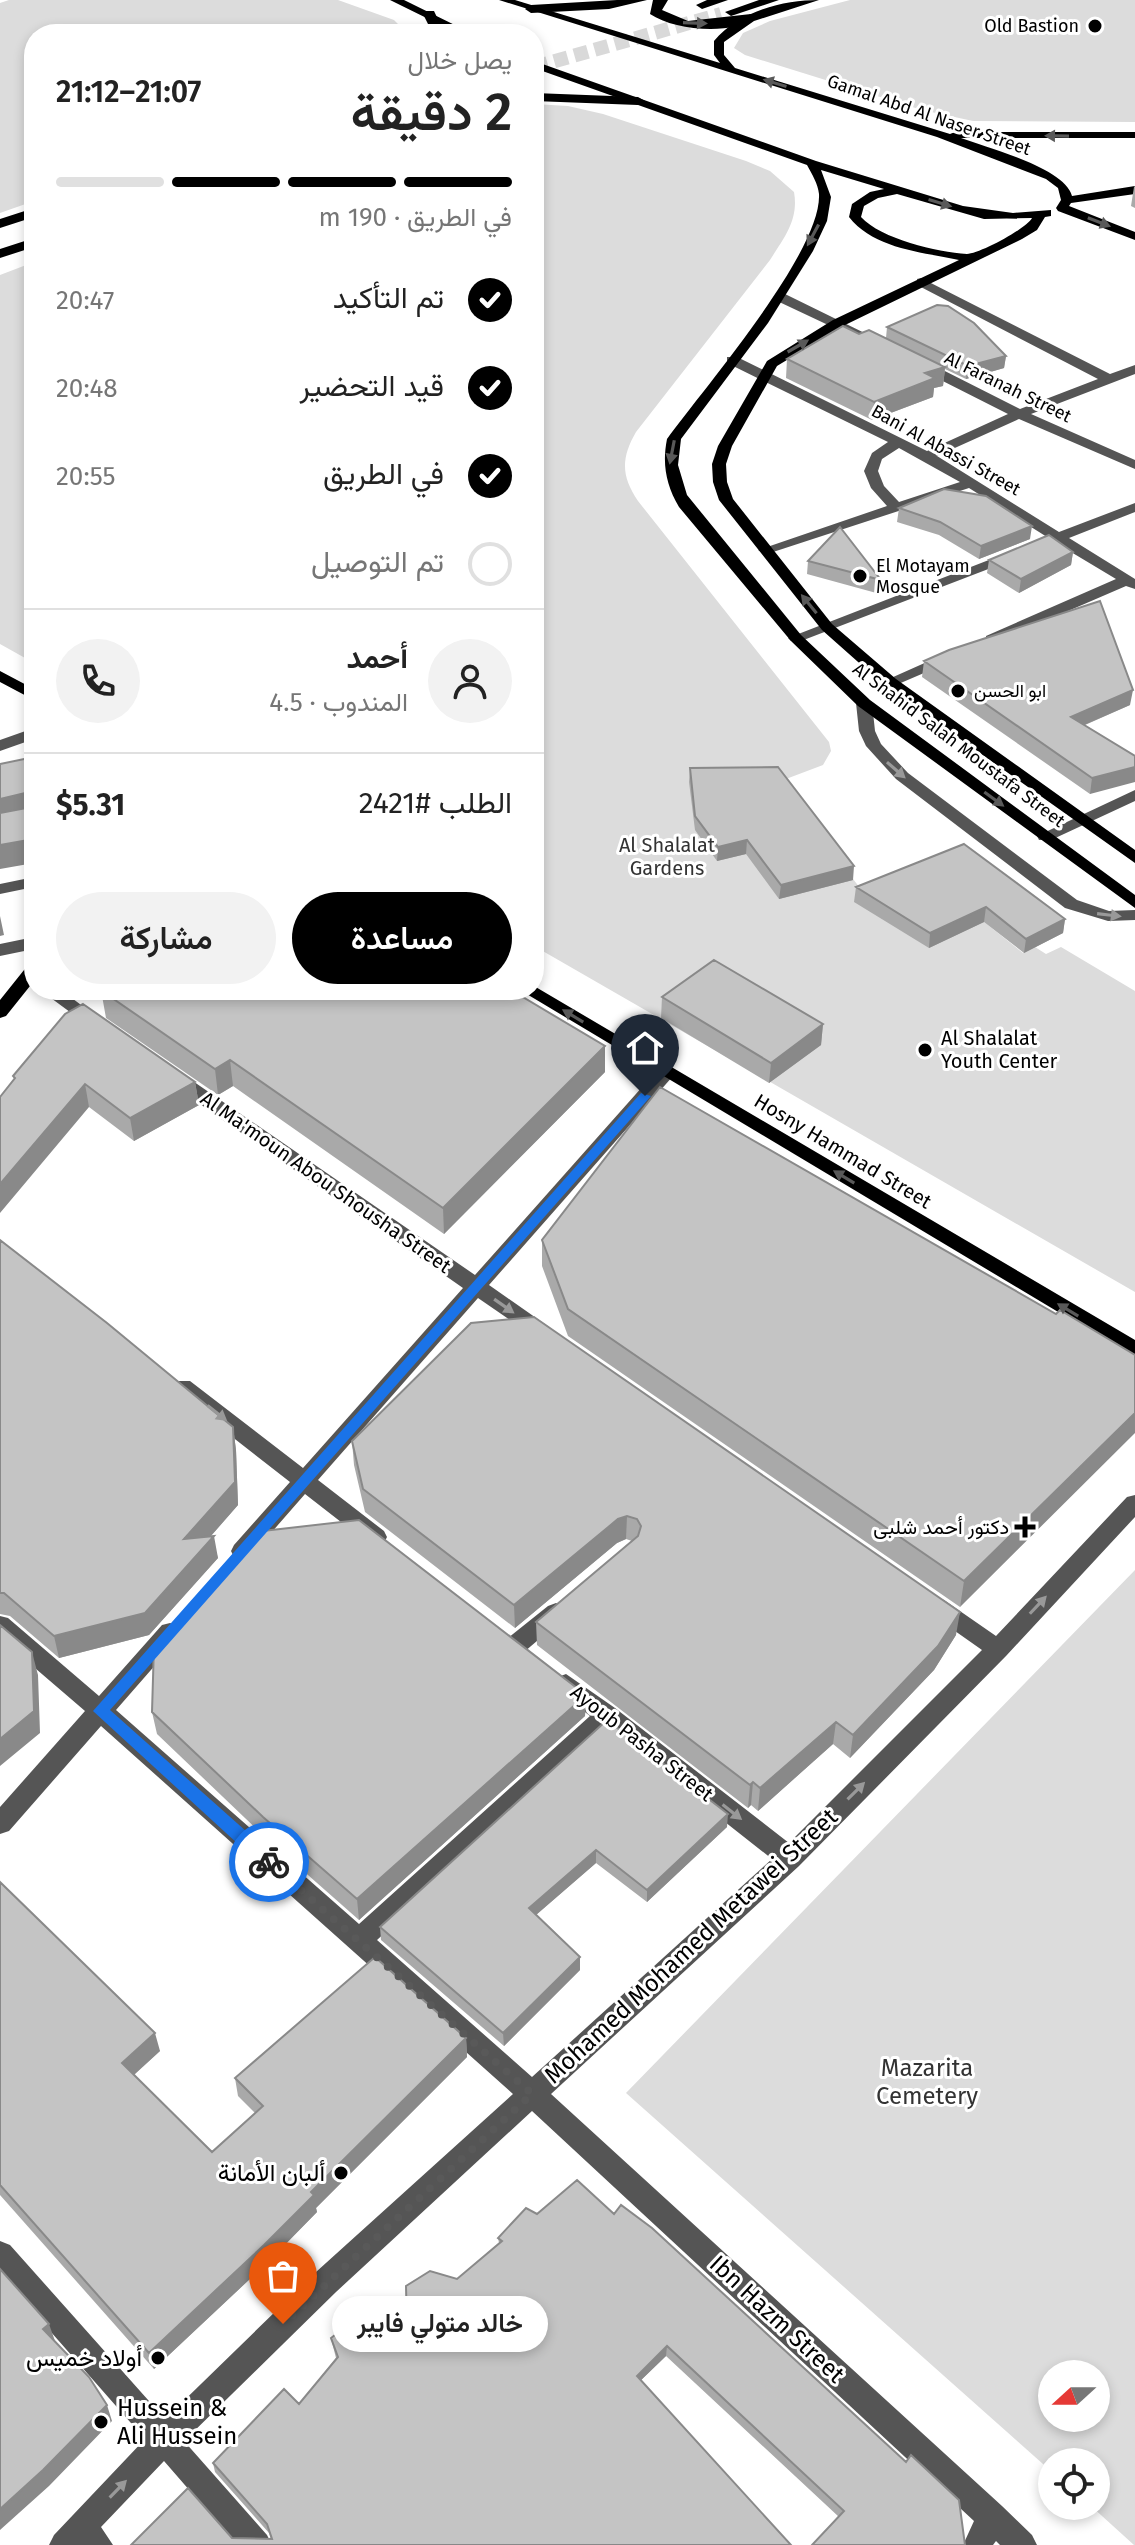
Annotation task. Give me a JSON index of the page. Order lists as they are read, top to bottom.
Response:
{
  "streets": {
    "main road": ["Gamal Abd Al Naser Street", "Al Shahid Salah Moustafa Street", "Hosny Hammad Street"],
    "street": [
      "Al Faranah Street",
      "Bani Al Abassi Street",
      "Al Ma'moun Abou Shousha Street",
      "Ayoub Pasha Street",
      "Mohamed Mohamed Metawei Street",
      "Ibn Hazm Street"
    ]
  },
  "crossings": [
    ["Bani Al Abassi Street", "Al Shahid Salah Moustafa Street"],
    ["Ayoub Pasha Street", "Mohamed Mohamed Metawei Street"],
    ["Mohamed Mohamed Metawei Street", "Ibn Hazm Street"]
  ],
  "one_way": ["Hosny Hammad Street", "Ayoub Pasha Street", "Mohamed Mohamed Metawei Street"],
  "parks": ["Al Shalalat Gardens", "Mazarita Cemetery"],
  "places": {
    "other": [
      "Old Bastion",
      "El Motayam Mosque",
      "ابو الحسن",
      "Al Shalalat Youth Center",
      "ألبان الأمانة",
      "خالد متولي فايبر",
      "أولاد خميس",
      "Hussein & Ali Hussein"
    ],
    "health": ["دكتور أحمد شلبى"]
  },
  "north": "left",
  "page": {
    "heading": ["2 دقيقة", "يصل خلال", "21:07–21:12"],
    "panel": [
      "أحمد",
      "المندوب · 4.5",
      "الطلب #2421",
      "$5.31"
    ],
    "bar": "في الطريق · 190 m",
    "list": [
      ["تم التأكيد", "20:47"],
      ["قيد التحضير", "20:48"],
      ["في الطريق", "20:55"],
      "تم التوصيل"
    ],
    "buttons": ["مساعدة", "مشاركة"],
    "bubble": "خالد متولي فايبر"
  }
}
